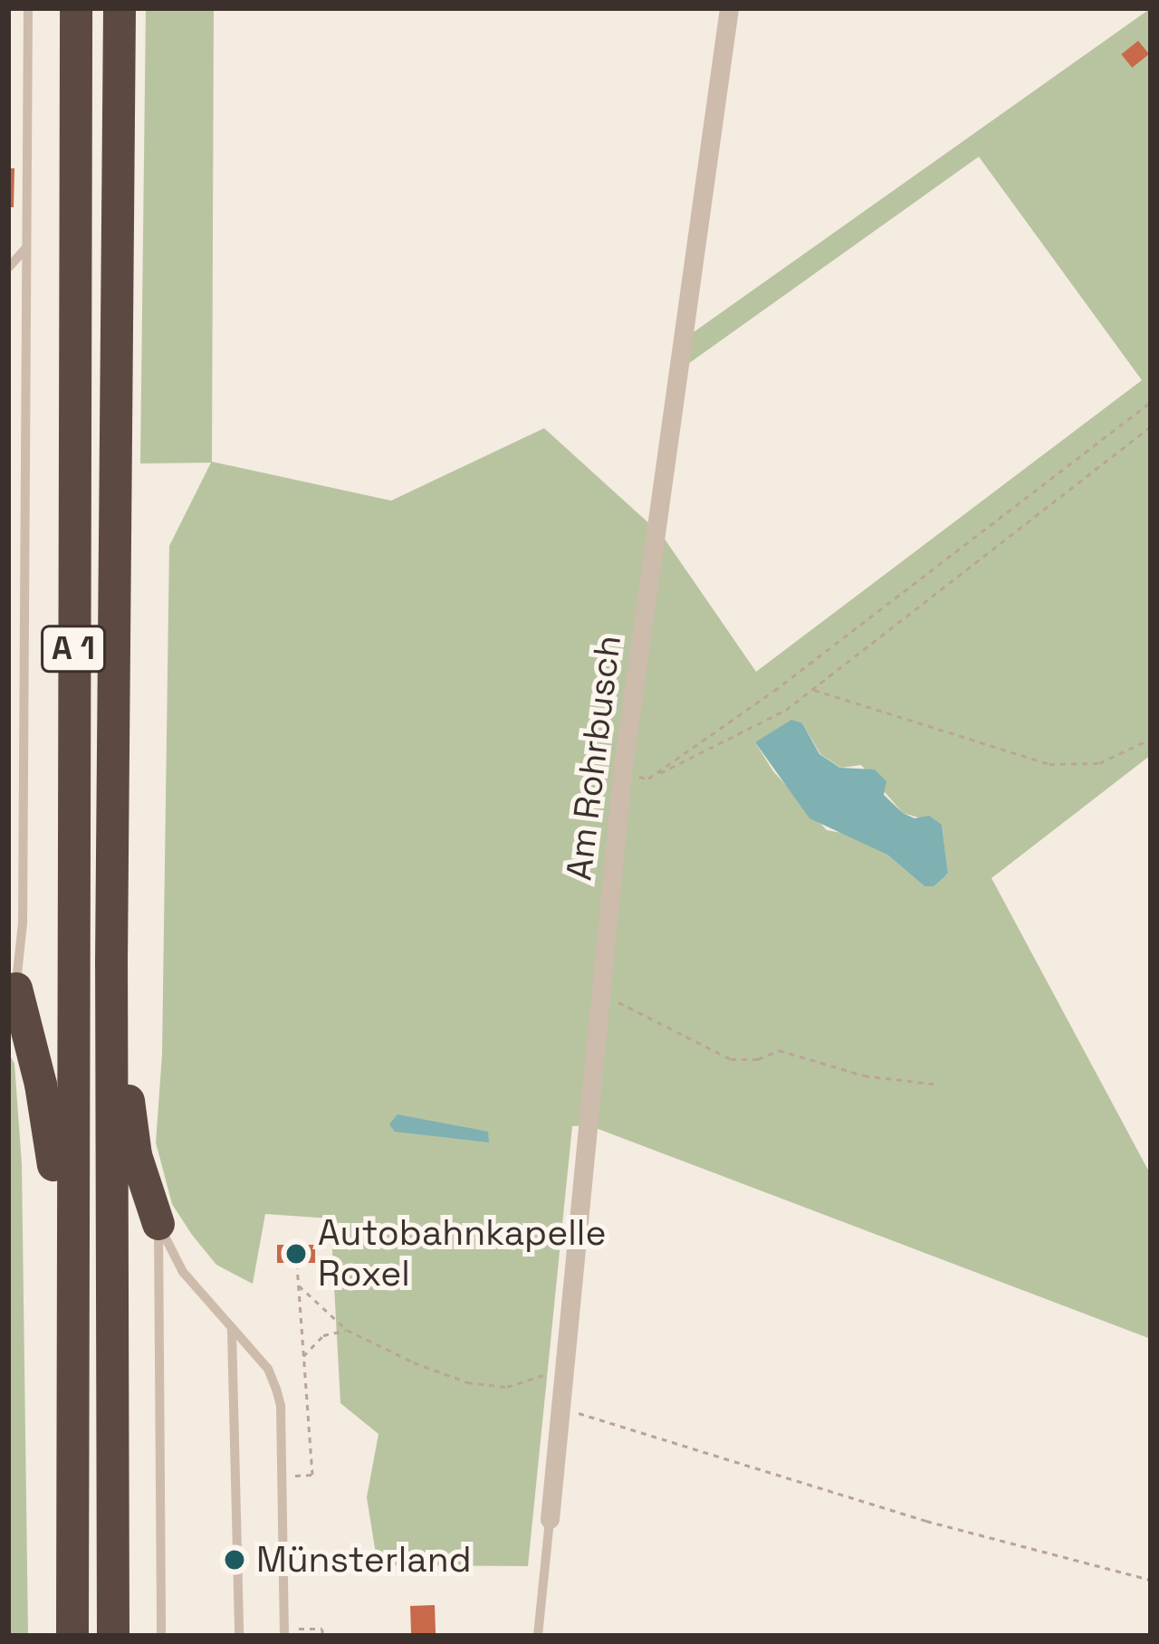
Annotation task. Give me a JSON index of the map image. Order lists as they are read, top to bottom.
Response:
{
  "streets": {
    "highway": ["A 1"],
    "street": ["Am Rohrbusch"]
  },
  "places": ["Autobahnkapelle Roxel", "Münsterland"]
}
